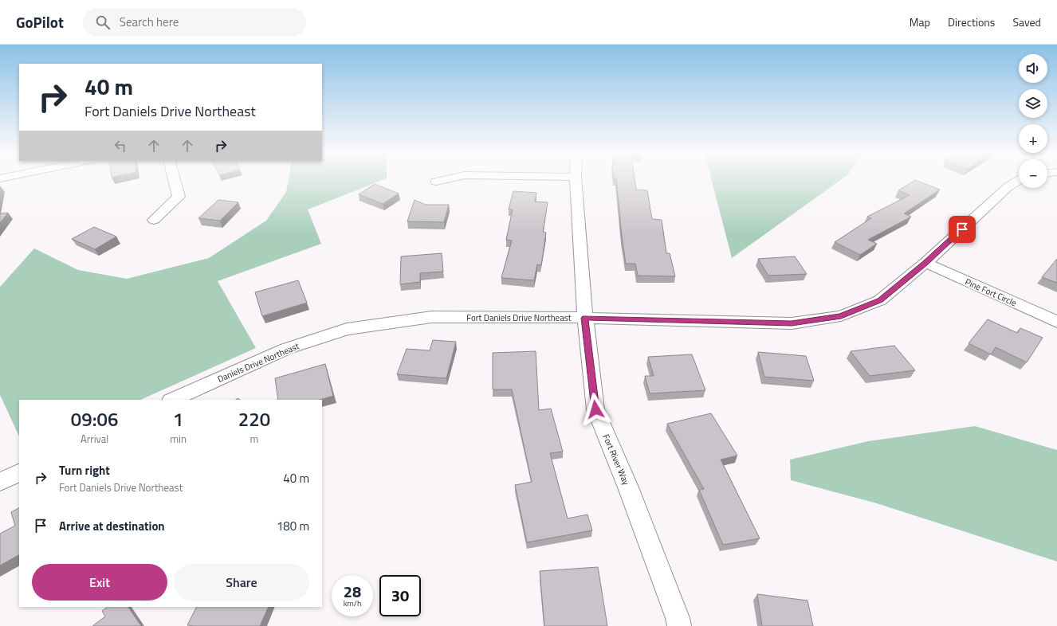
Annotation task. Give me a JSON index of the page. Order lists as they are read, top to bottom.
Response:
{
  "streets": {
    "street": [
      "Pine Fort Circle",
      "Fort Daniels Drive Northeast",
      "Daniels Drive Northeast",
      "Fort River Way"
    ]
  },
  "crossings": [
    ["Pine Fort Circle", "Fort Daniels Drive Northeast"],
    ["Fort Daniels Drive Northeast", "Daniels Drive Northeast"],
    ["Fort Daniels Drive Northeast", "Fort River Way"]
  ],
  "page": {
    "header": "GoPilot",
    "search": "Search here",
    "nav": ["Map", "Directions", "Saved"],
    "map_buttons": ["+", "−"],
    "turn": ["40 m", "Fort Daniels Drive Northeast"],
    "eta": [
      "09:06",
      "Arrival",
      "1",
      "min",
      "220",
      "m"
    ],
    "list": [
      {
        "name": "Turn right",
        "note": "Fort Daniels Drive Northeast",
        "value": "40 m"
      },
      {
        "name": "Arrive at destination",
        "value": "180 m"
      }
    ],
    "buttons": ["Exit", "Share"],
    "speed": "28 km/h",
    "limit": "30"
  }
}
